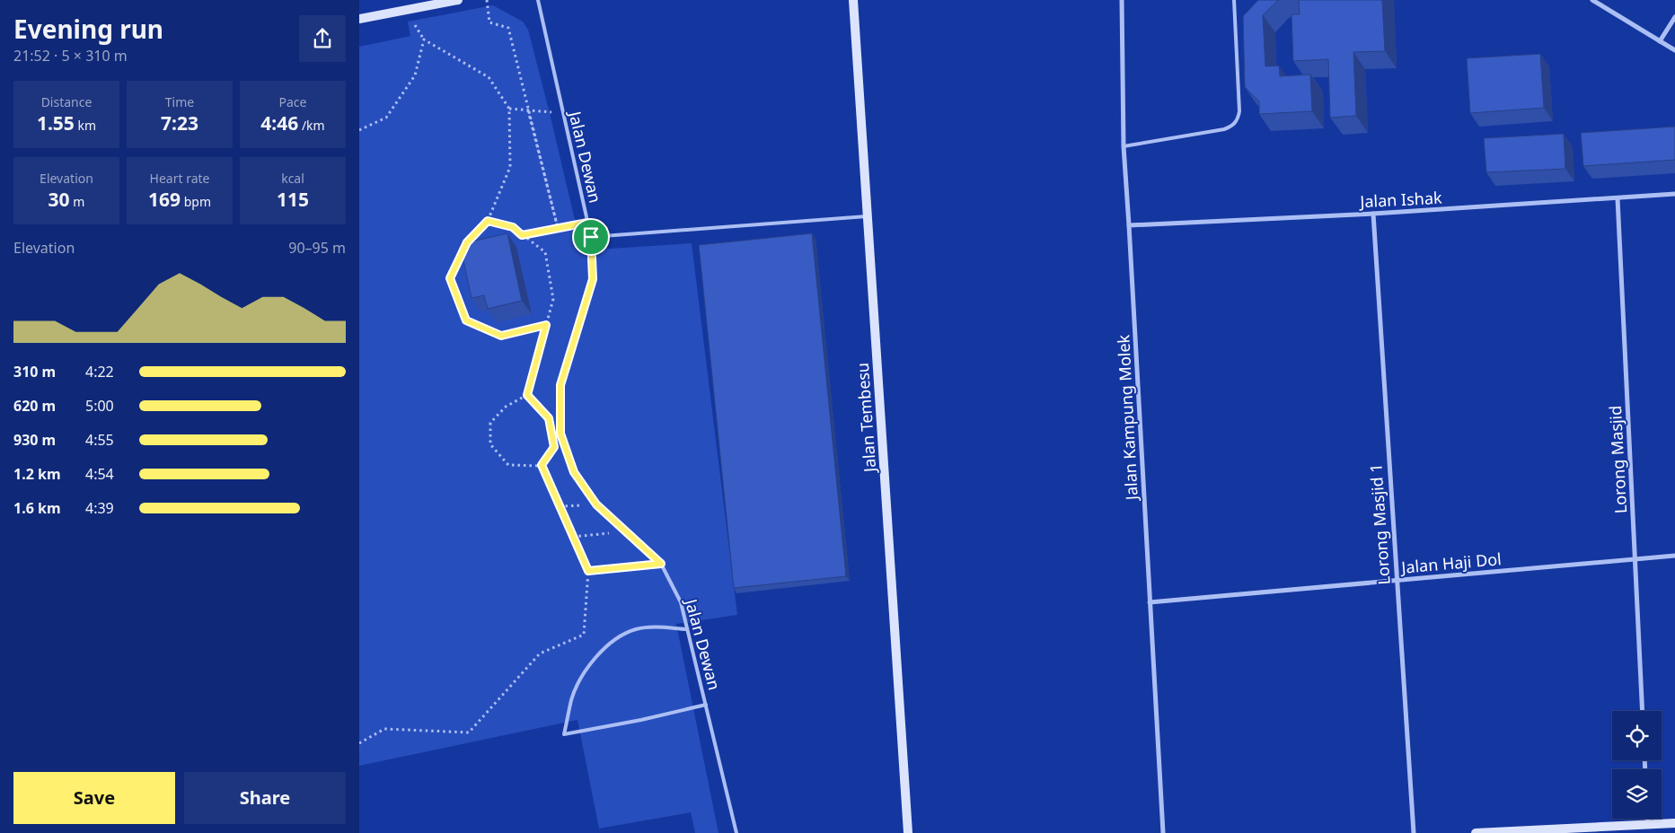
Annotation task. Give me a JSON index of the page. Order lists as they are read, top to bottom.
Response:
{
  "streets": {
    "street": [
      "Jalan Ishak",
      "Jalan Tembesu",
      "Jalan Kampung Molek",
      "Lorong Masjid",
      "Lorong Masjid 1",
      "Jalan Haji Dol"
    ],
    "lane": ["Jalan Dewan"]
  },
  "crossings": [
    ["Jalan Ishak", "Jalan Kampung Molek"],
    ["Jalan Ishak", "Lorong Masjid"],
    ["Jalan Ishak", "Lorong Masjid 1"],
    ["Jalan Kampung Molek", "Jalan Haji Dol"],
    ["Lorong Masjid", "Jalan Haji Dol"],
    ["Lorong Masjid 1", "Jalan Haji Dol"]
  ],
  "page": {
    "heading": ["Evening run", "21:52 · 5 × 310 m"],
    "stats": [
      ["Distance", "1.55 km"],
      ["Time", "7:23"],
      ["Pace", "4:46 /km"],
      ["Elevation", "30 m"],
      ["Heart rate", "169 bpm"],
      ["kcal", "115"]
    ],
    "chart": ["Elevation", "90–95 m"],
    "list": [
      {
        "name": "310 m",
        "note": "4:22"
      },
      {
        "name": "620 m",
        "note": "5:00"
      },
      {
        "name": "930 m",
        "note": "4:55"
      },
      {
        "name": "1.2 km",
        "note": "4:54"
      },
      {
        "name": "1.6 km",
        "note": "4:39"
      }
    ],
    "buttons": ["Save", "Share"]
  }
}
